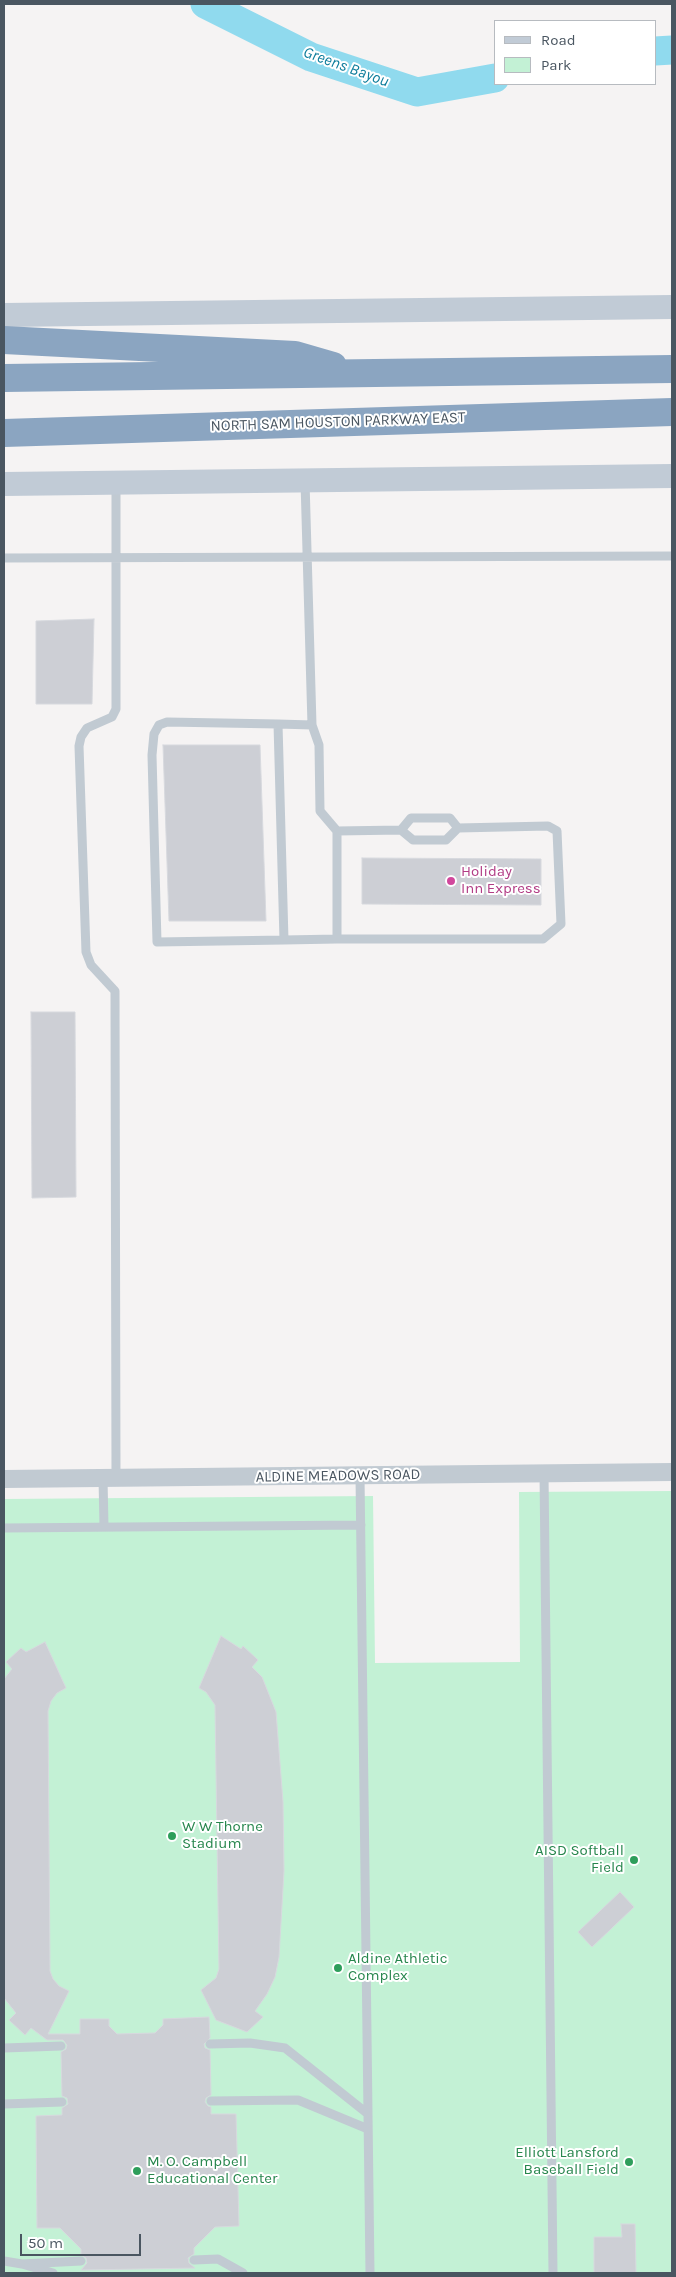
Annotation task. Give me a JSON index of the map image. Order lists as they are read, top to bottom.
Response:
{
  "streets": {
    "highway": ["NORTH SAM HOUSTON PARKWAY EAST"],
    "street": ["ALDINE MEADOWS ROAD"]
  },
  "water": ["Greens Bayou"],
  "places": [
    "Holiday Inn Express",
    "W W Thorne Stadium",
    "AISD Softball Field",
    "Aldine Athletic Complex",
    "Elliott Lansford Baseball Field",
    "M. O. Campbell Educational Center"
  ],
  "legend": ["Road", "Park"],
  "scale_bar": "50 m"
}
